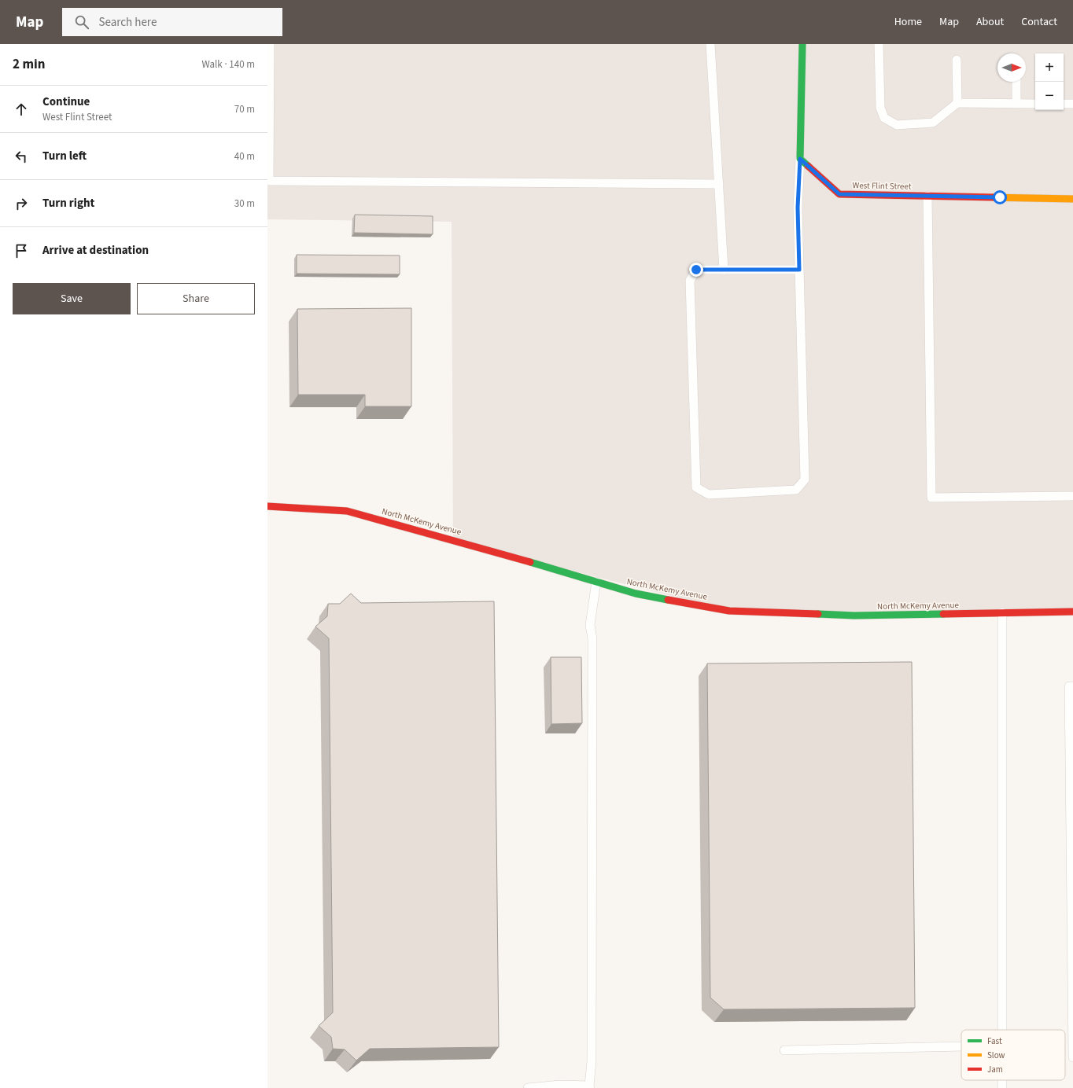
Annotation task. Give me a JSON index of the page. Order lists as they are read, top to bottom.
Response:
{
  "streets": {
    "street": ["West Flint Street", "North McKemy Avenue"]
  },
  "legend": ["Fast", "Slow", "Jam"],
  "north": "right",
  "page": {
    "header": "Map",
    "search": "Search here",
    "nav": [
      "Home",
      "Map",
      "About",
      "Contact"
    ],
    "heading": ["2 min", "Walk · 140 m"],
    "map_buttons": ["+", "−"],
    "list": [
      ["Continue", "West Flint Street", "70 m"],
      ["Turn left", "40 m"],
      ["Turn right", "30 m"],
      "Arrive at destination"
    ],
    "buttons": ["Save", "Share"]
  }
}
